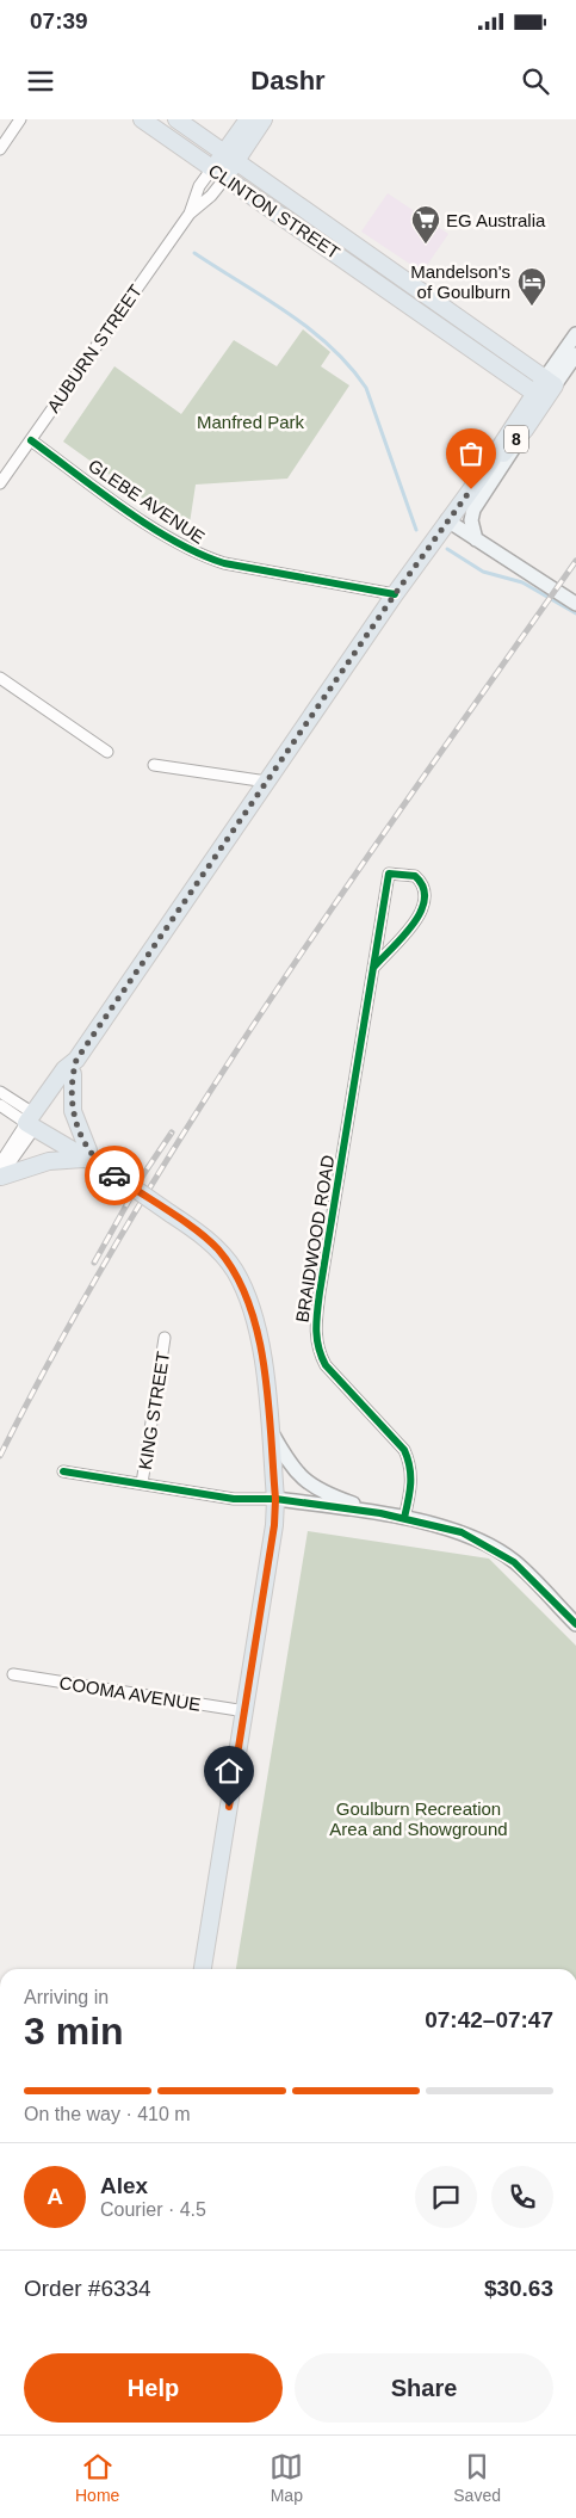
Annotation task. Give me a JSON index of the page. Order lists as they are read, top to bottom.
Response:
{
  "streets": {
    "main road": ["CLINTON STREET", "AUBURN STREET", "8"],
    "street": [
      "GLEBE AVENUE",
      "BRAIDWOOD ROAD",
      "KING STREET",
      "COOMA AVENUE"
    ]
  },
  "crossings": [
    ["CLINTON STREET", "AUBURN STREET"],
    ["CLINTON STREET", "8"],
    ["AUBURN STREET", "GLEBE AVENUE"],
    ["8", "GLEBE AVENUE"]
  ],
  "parks": ["Manfred Park", "Goulburn Recreation Area and Showground"],
  "places": {
    "supermarket": ["EG Australia"],
    "hotel": ["Mandelson's of Goulburn"]
  },
  "page": {
    "status": "07:39",
    "header": "Dashr",
    "heading": ["3 min", "Arriving in", "07:42–07:47"],
    "panel": [
      "Alex",
      "Courier · 4.5",
      "Order #6334",
      "$30.63"
    ],
    "bar": "On the way · 410 m",
    "round": "A",
    "buttons": ["Help", "Share"],
    "tabs": ["Home", "Map", "Saved"]
  }
}
